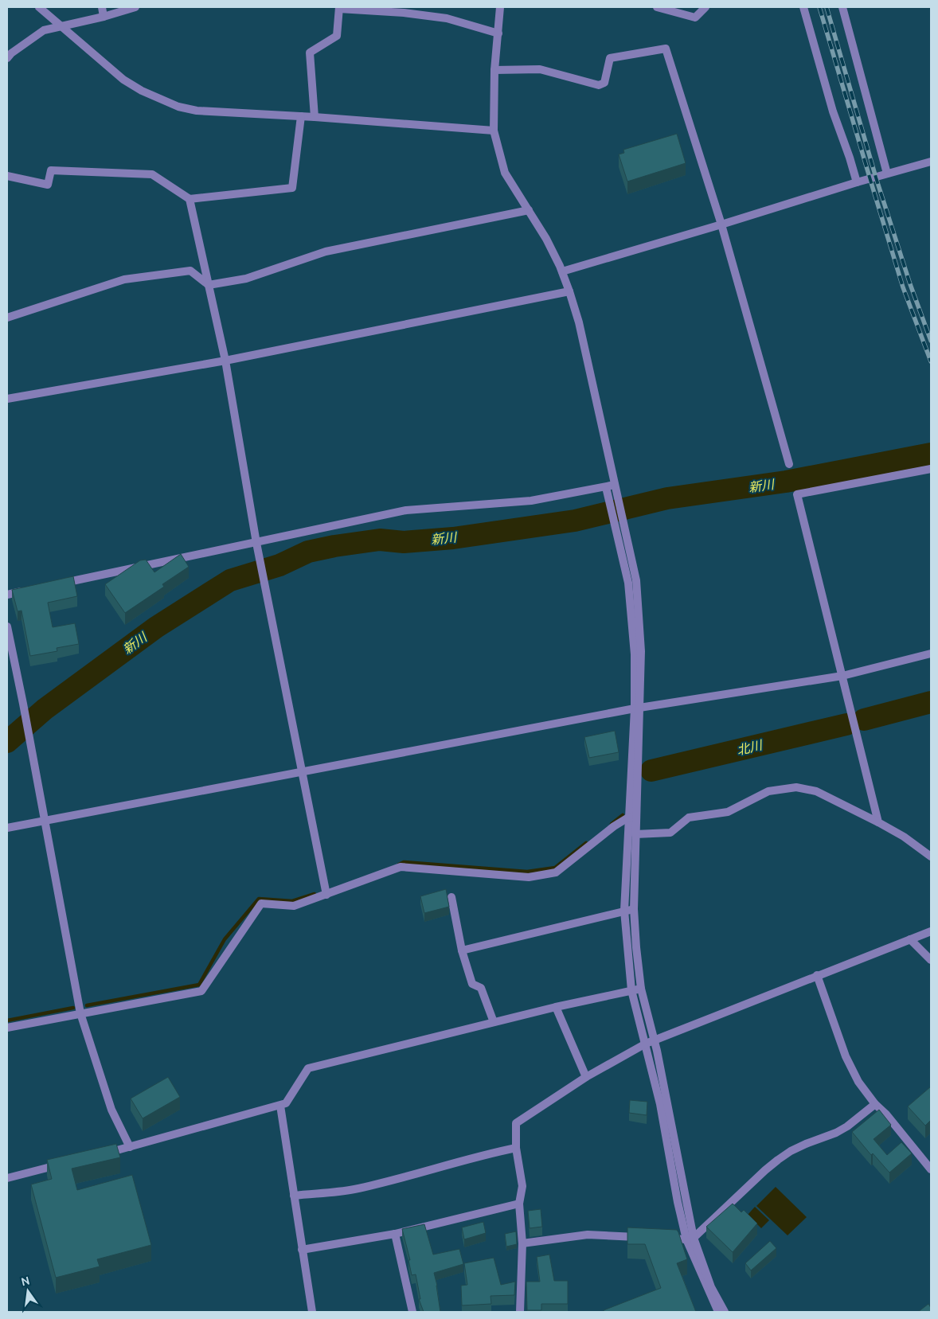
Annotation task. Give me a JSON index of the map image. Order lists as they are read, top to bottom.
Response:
{
  "water": ["新川", "北川"],
  "north": "top"
}
